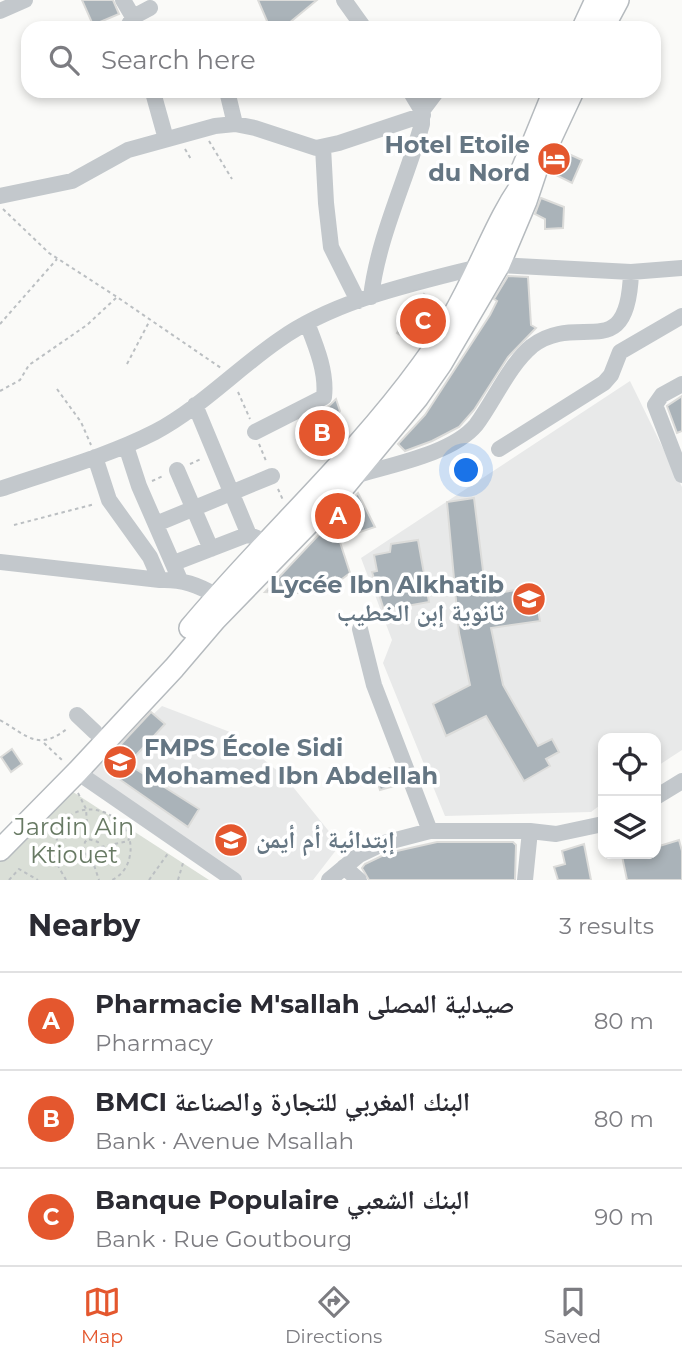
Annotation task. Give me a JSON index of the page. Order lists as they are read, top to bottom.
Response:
{
  "parks": ["Jardin Ain Ktiouet"],
  "places": {
    "hotel": ["Hotel Etoile du Nord"],
    "school or university": ["Lycée Ibn Alkhatib ثانوية إبن الخطيب", "FMPS École Sidi Mohamed Ibn Abdellah", "إبتدائية أم أيمن"]
  },
  "page": {
    "search": "Search here",
    "pins": ["C", "B", "A"],
    "heading": ["Nearby", "3 results"],
    "list": [
      {
        "mark": "A",
        "name": "Pharmacie M'sallah صيدلية المصلى",
        "note": "Pharmacy",
        "value": "80 m"
      },
      {
        "mark": "B",
        "name": "BMCI البنك المغربي للتجارة والصناعة",
        "note": "Bank · Avenue Msallah",
        "value": "80 m"
      },
      {
        "mark": "C",
        "name": "Banque Populaire البنك الشعبي",
        "note": "Bank · Rue Goutbourg",
        "value": "90 m"
      }
    ],
    "nav": ["Map", "Directions", "Saved"]
  }
}
